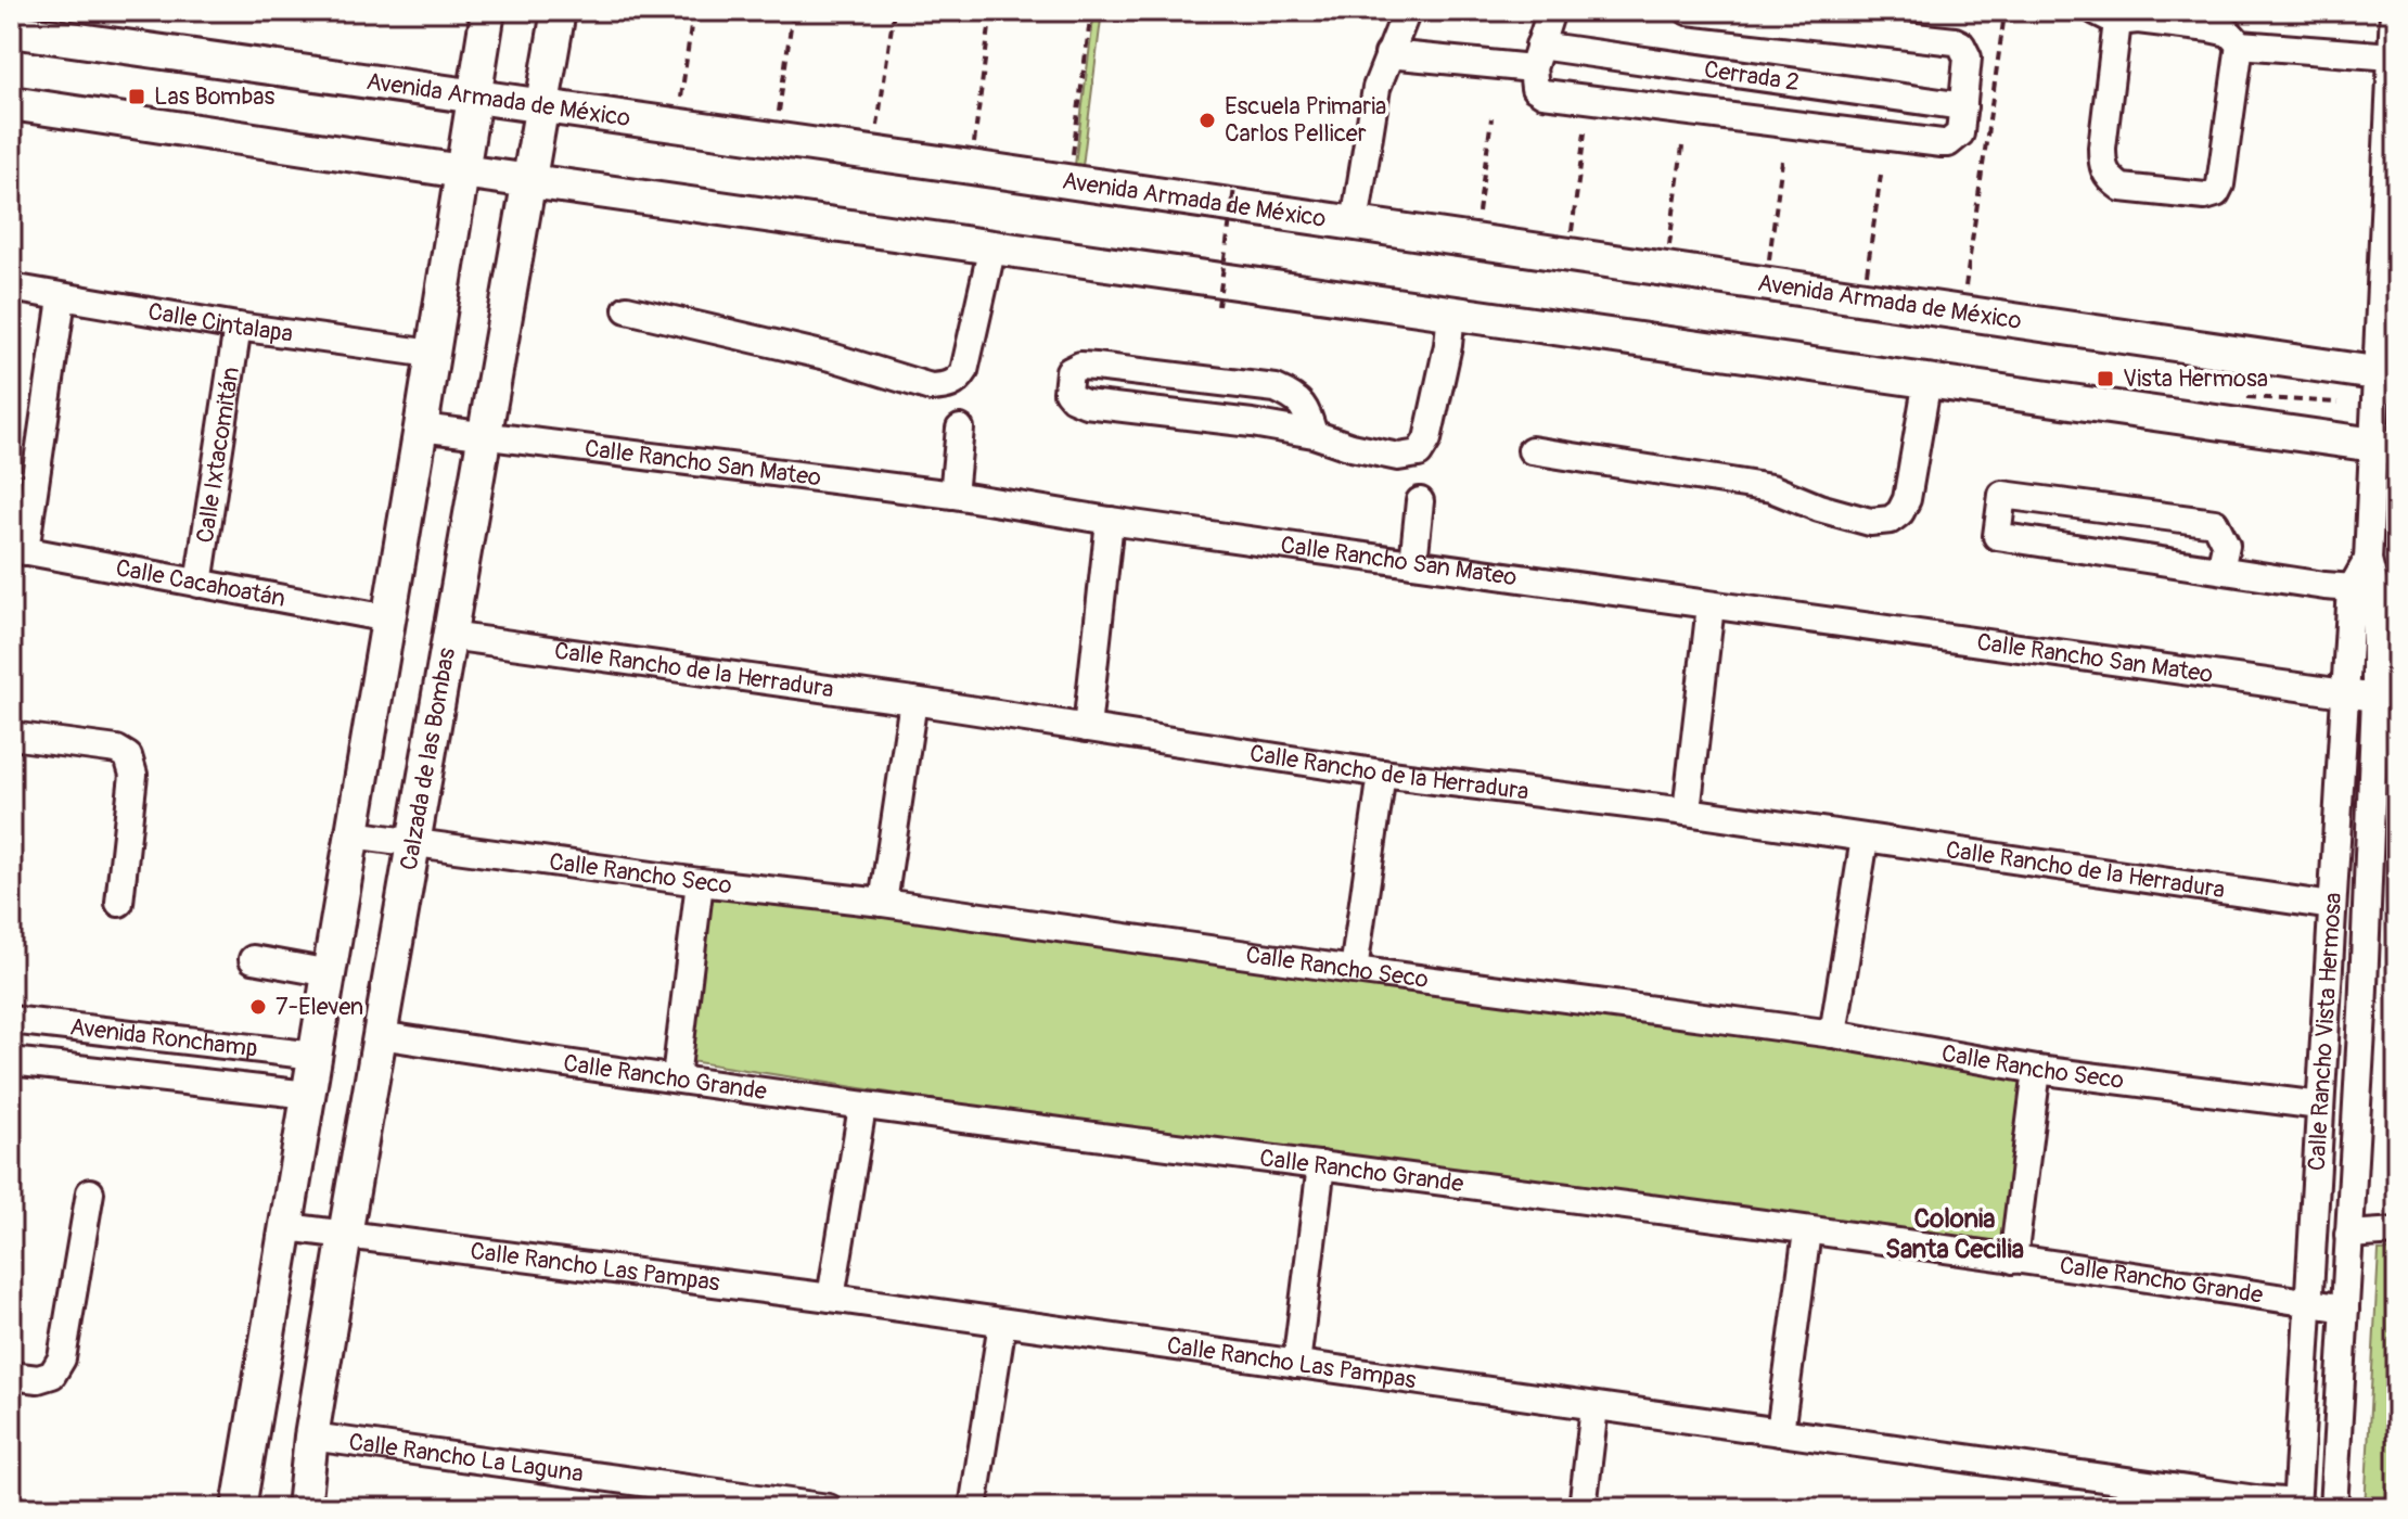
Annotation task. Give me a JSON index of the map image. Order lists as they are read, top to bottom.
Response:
{
  "streets": {
    "main road": ["Avenida Armada de México", "Calzada de las Bombas"],
    "street": [
      "Cerrada 2",
      "Calle Cintalapa",
      "Calle Ixtacomitán",
      "Calle Rancho San Mateo",
      "Calle Cacahoatán",
      "Calle Rancho de la Herradura",
      "Calle Rancho Seco",
      "Calle Rancho Vista Hermosa",
      "Avenida Ronchamp",
      "Calle Rancho Grande",
      "Calle Rancho Las Pampas",
      "Calle Rancho La Laguna"
    ]
  },
  "crossings": [
    ["Avenida Armada de México", "Calzada de las Bombas"],
    ["Avenida Armada de México", "Calle Rancho Vista Hermosa"],
    ["Calle Cintalapa", "Calle Ixtacomitán"],
    ["Calle Ixtacomitán", "Calle Cacahoatán"],
    ["Calle Rancho San Mateo", "Calzada de las Bombas"],
    ["Calle Rancho San Mateo", "Calle Rancho Vista Hermosa"],
    ["Calle Rancho de la Herradura", "Calzada de las Bombas"],
    ["Calle Rancho de la Herradura", "Calle Rancho Vista Hermosa"],
    ["Calzada de las Bombas", "Calle Rancho Seco"],
    ["Calzada de las Bombas", "Calle Rancho Grande"],
    ["Calzada de las Bombas", "Calle Rancho Las Pampas"],
    ["Calzada de las Bombas", "Calle Rancho La Laguna"],
    ["Calle Rancho Seco", "Calle Rancho Vista Hermosa"],
    ["Calle Rancho Vista Hermosa", "Calle Rancho Grande"],
    ["Calle Rancho Vista Hermosa", "Calle Rancho Las Pampas"]
  ],
  "districts": ["Colonia Santa Cecilia"],
  "places": {
    "transit": ["Las Bombas", "Vista Hermosa"],
    "other": ["Escuela Primaria Carlos Pellicer", "7-Eleven"]
  }
}
